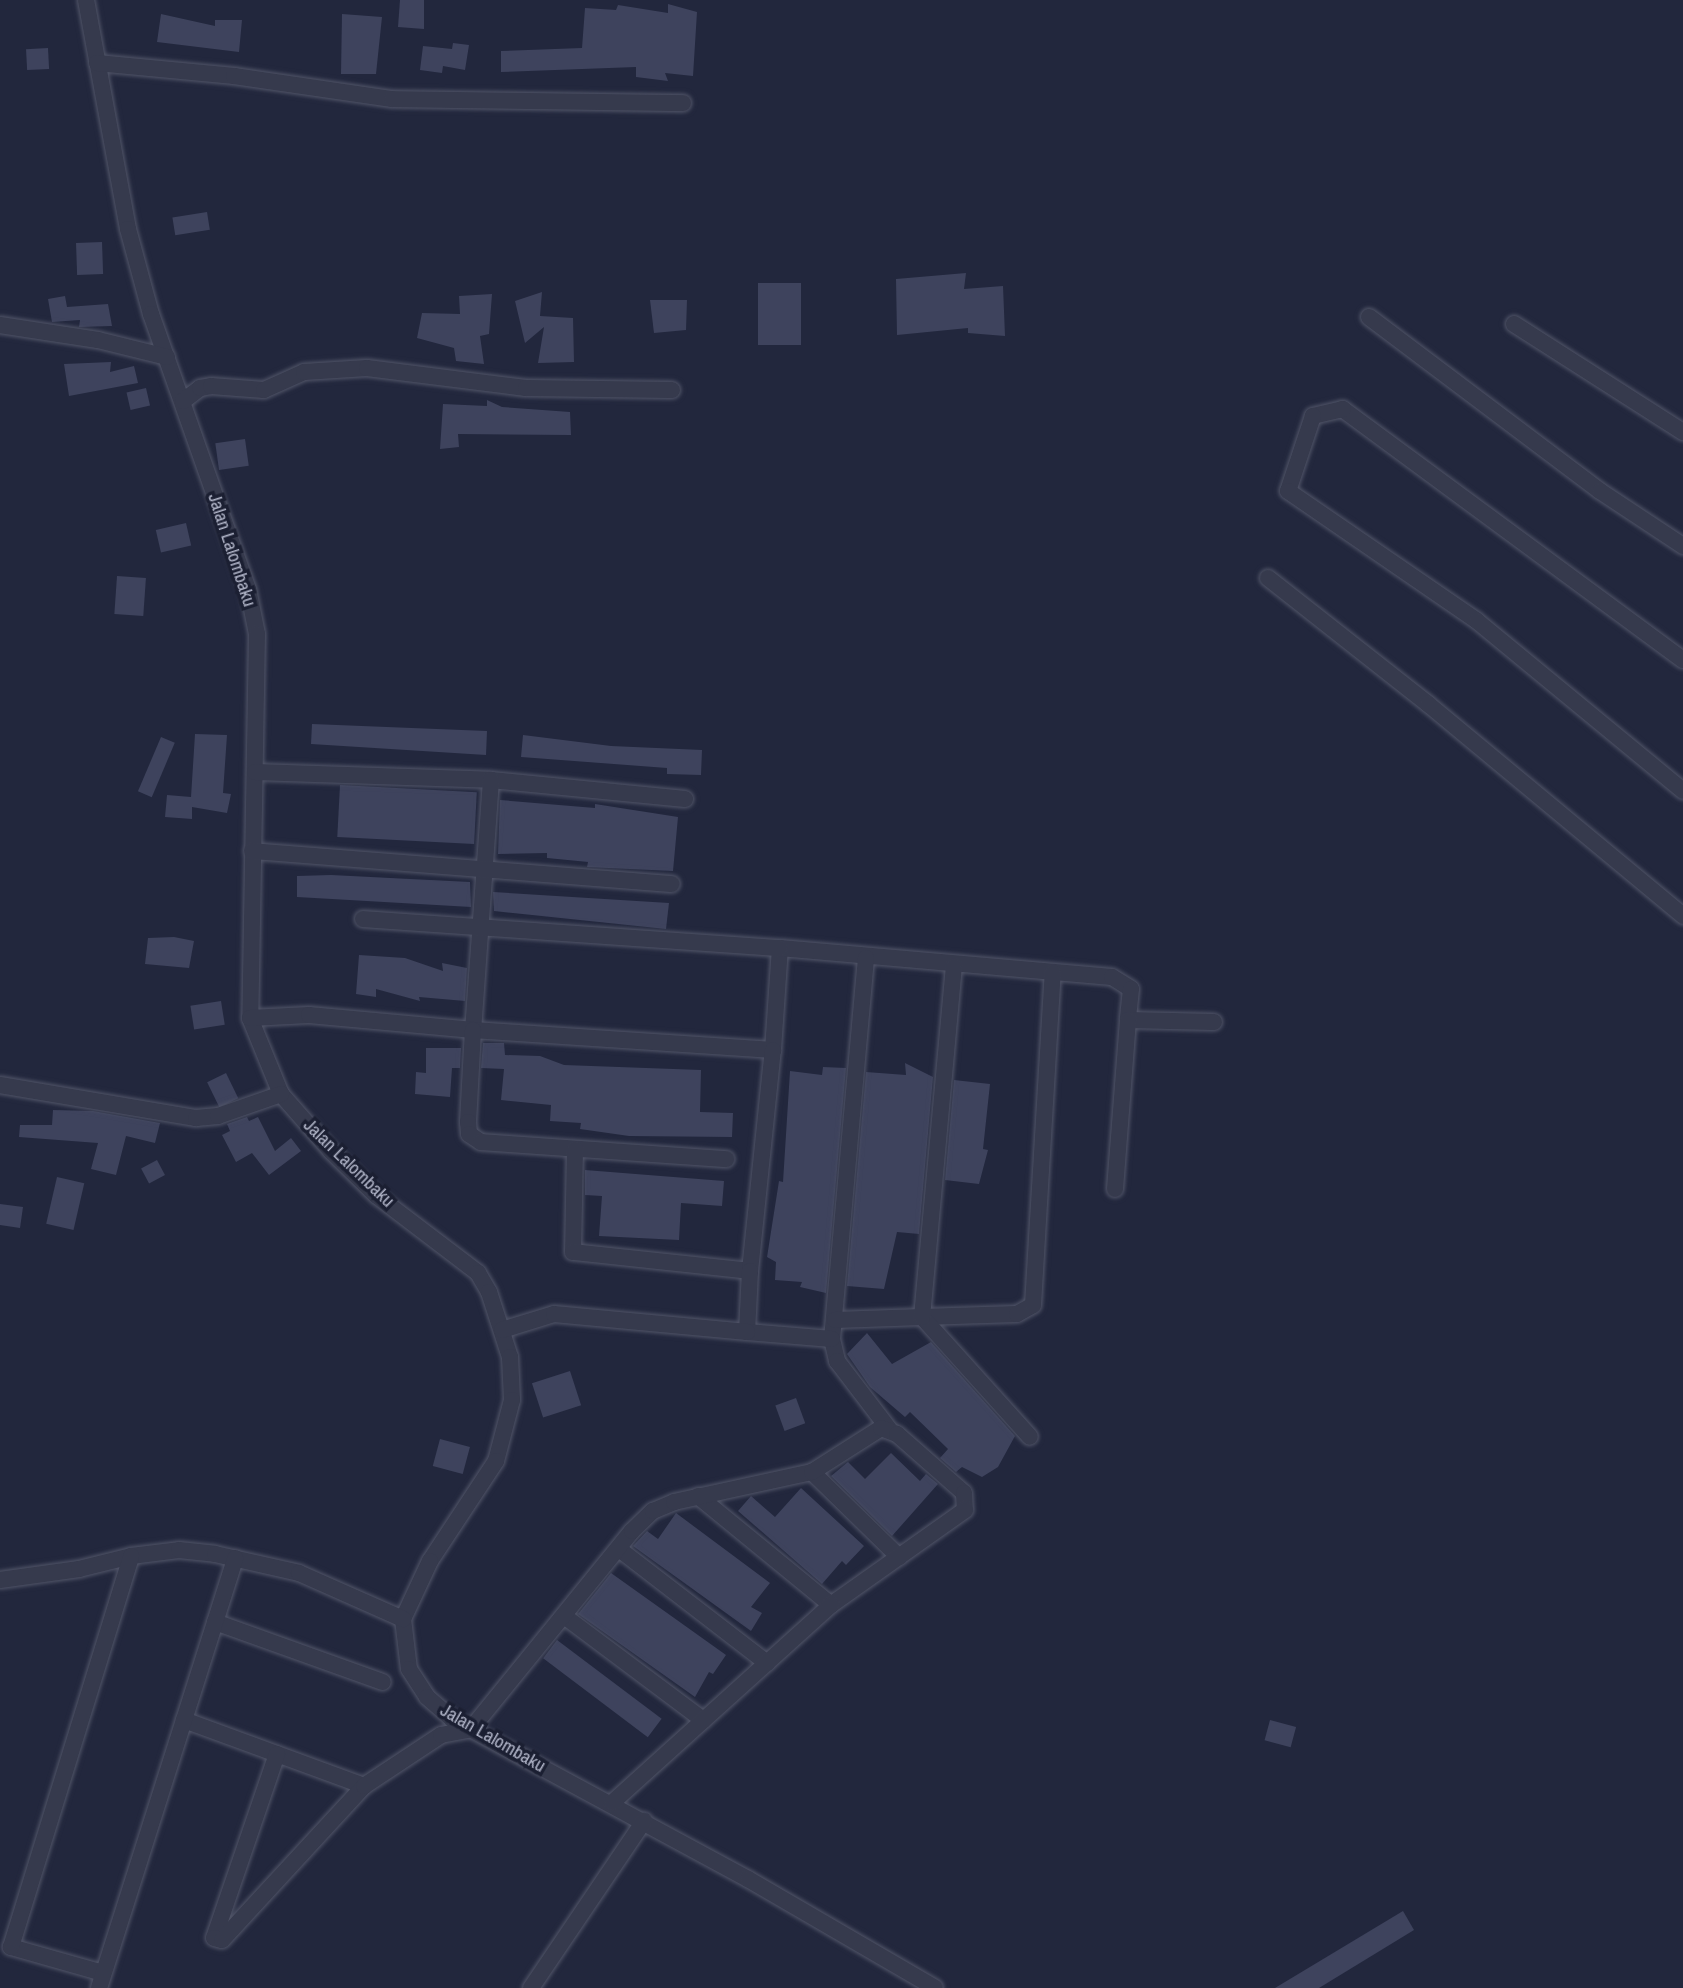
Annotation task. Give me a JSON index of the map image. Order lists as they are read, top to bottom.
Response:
{
  "streets": {
    "street": ["Jalan Lalombaku"]
  }
}
